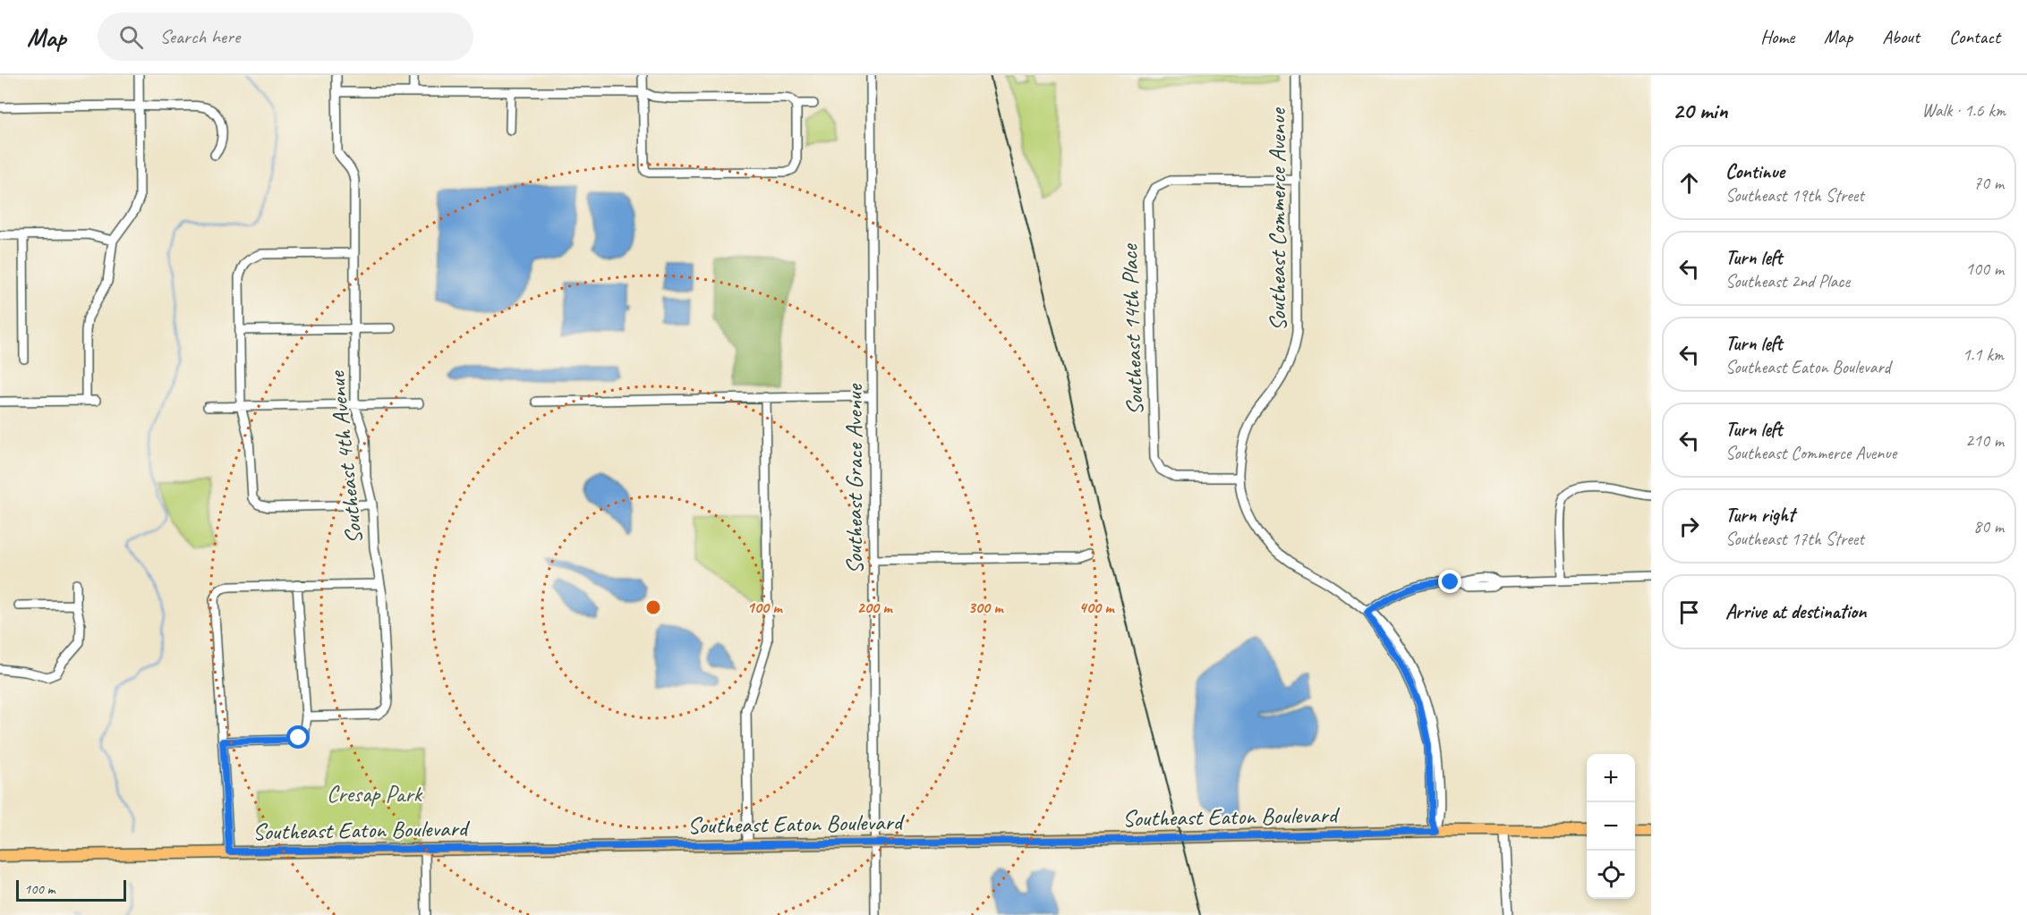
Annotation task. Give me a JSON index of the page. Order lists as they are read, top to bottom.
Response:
{
  "streets": {
    "main road": ["Southeast Eaton Boulevard"],
    "street": [
      "Southeast Commerce Avenue",
      "Southeast 14th Place",
      "Southeast 4th Avenue",
      "Southeast Grace Avenue"
    ]
  },
  "crossings": [
    ["Southeast Commerce Avenue", "Southeast 14th Place"],
    ["Southeast Commerce Avenue", "Southeast Eaton Boulevard"],
    ["Southeast Grace Avenue", "Southeast Eaton Boulevard"]
  ],
  "parks": ["Cresap Park"],
  "scale_bar": "100 m",
  "page": {
    "header": "Map",
    "search": "Search here",
    "nav": [
      "Home",
      "Map",
      "About",
      "Contact"
    ],
    "heading": ["20 min", "Walk · 1.6 km"],
    "list": [
      ["Continue", "Southeast 19th Street", "70 m"],
      ["Turn left", "Southeast 2nd Place", "100 m"],
      ["Turn left", "Southeast Eaton Boulevard", "1.1 km"],
      ["Turn left", "Southeast Commerce Avenue", "210 m"],
      ["Turn right", "Southeast 17th Street", "80 m"],
      "Arrive at destination"
    ],
    "map_buttons": ["+", "−"],
    "scale": "100 m"
  },
  "rings": [
    "100 m",
    "200 m",
    "300 m",
    "400 m"
  ]
}
